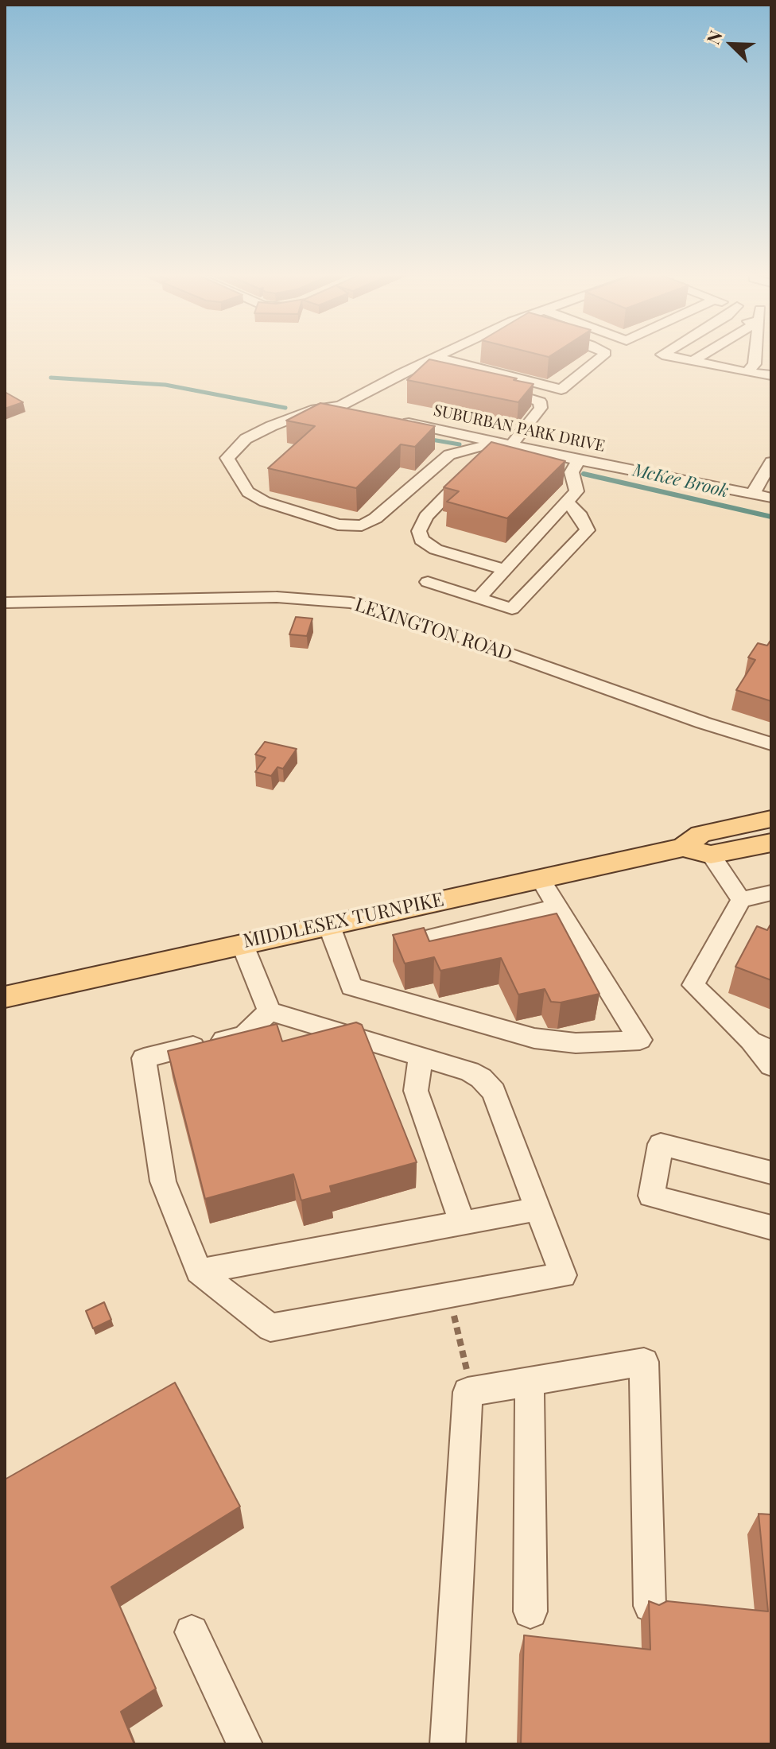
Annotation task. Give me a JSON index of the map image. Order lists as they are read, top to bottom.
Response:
{
  "streets": {
    "main road": ["MIDDLESEX TURNPIKE"],
    "street": ["SUBURBAN PARK DRIVE", "LEXINGTON ROAD"]
  },
  "water": ["McKee Brook"],
  "north": "top left"
}
